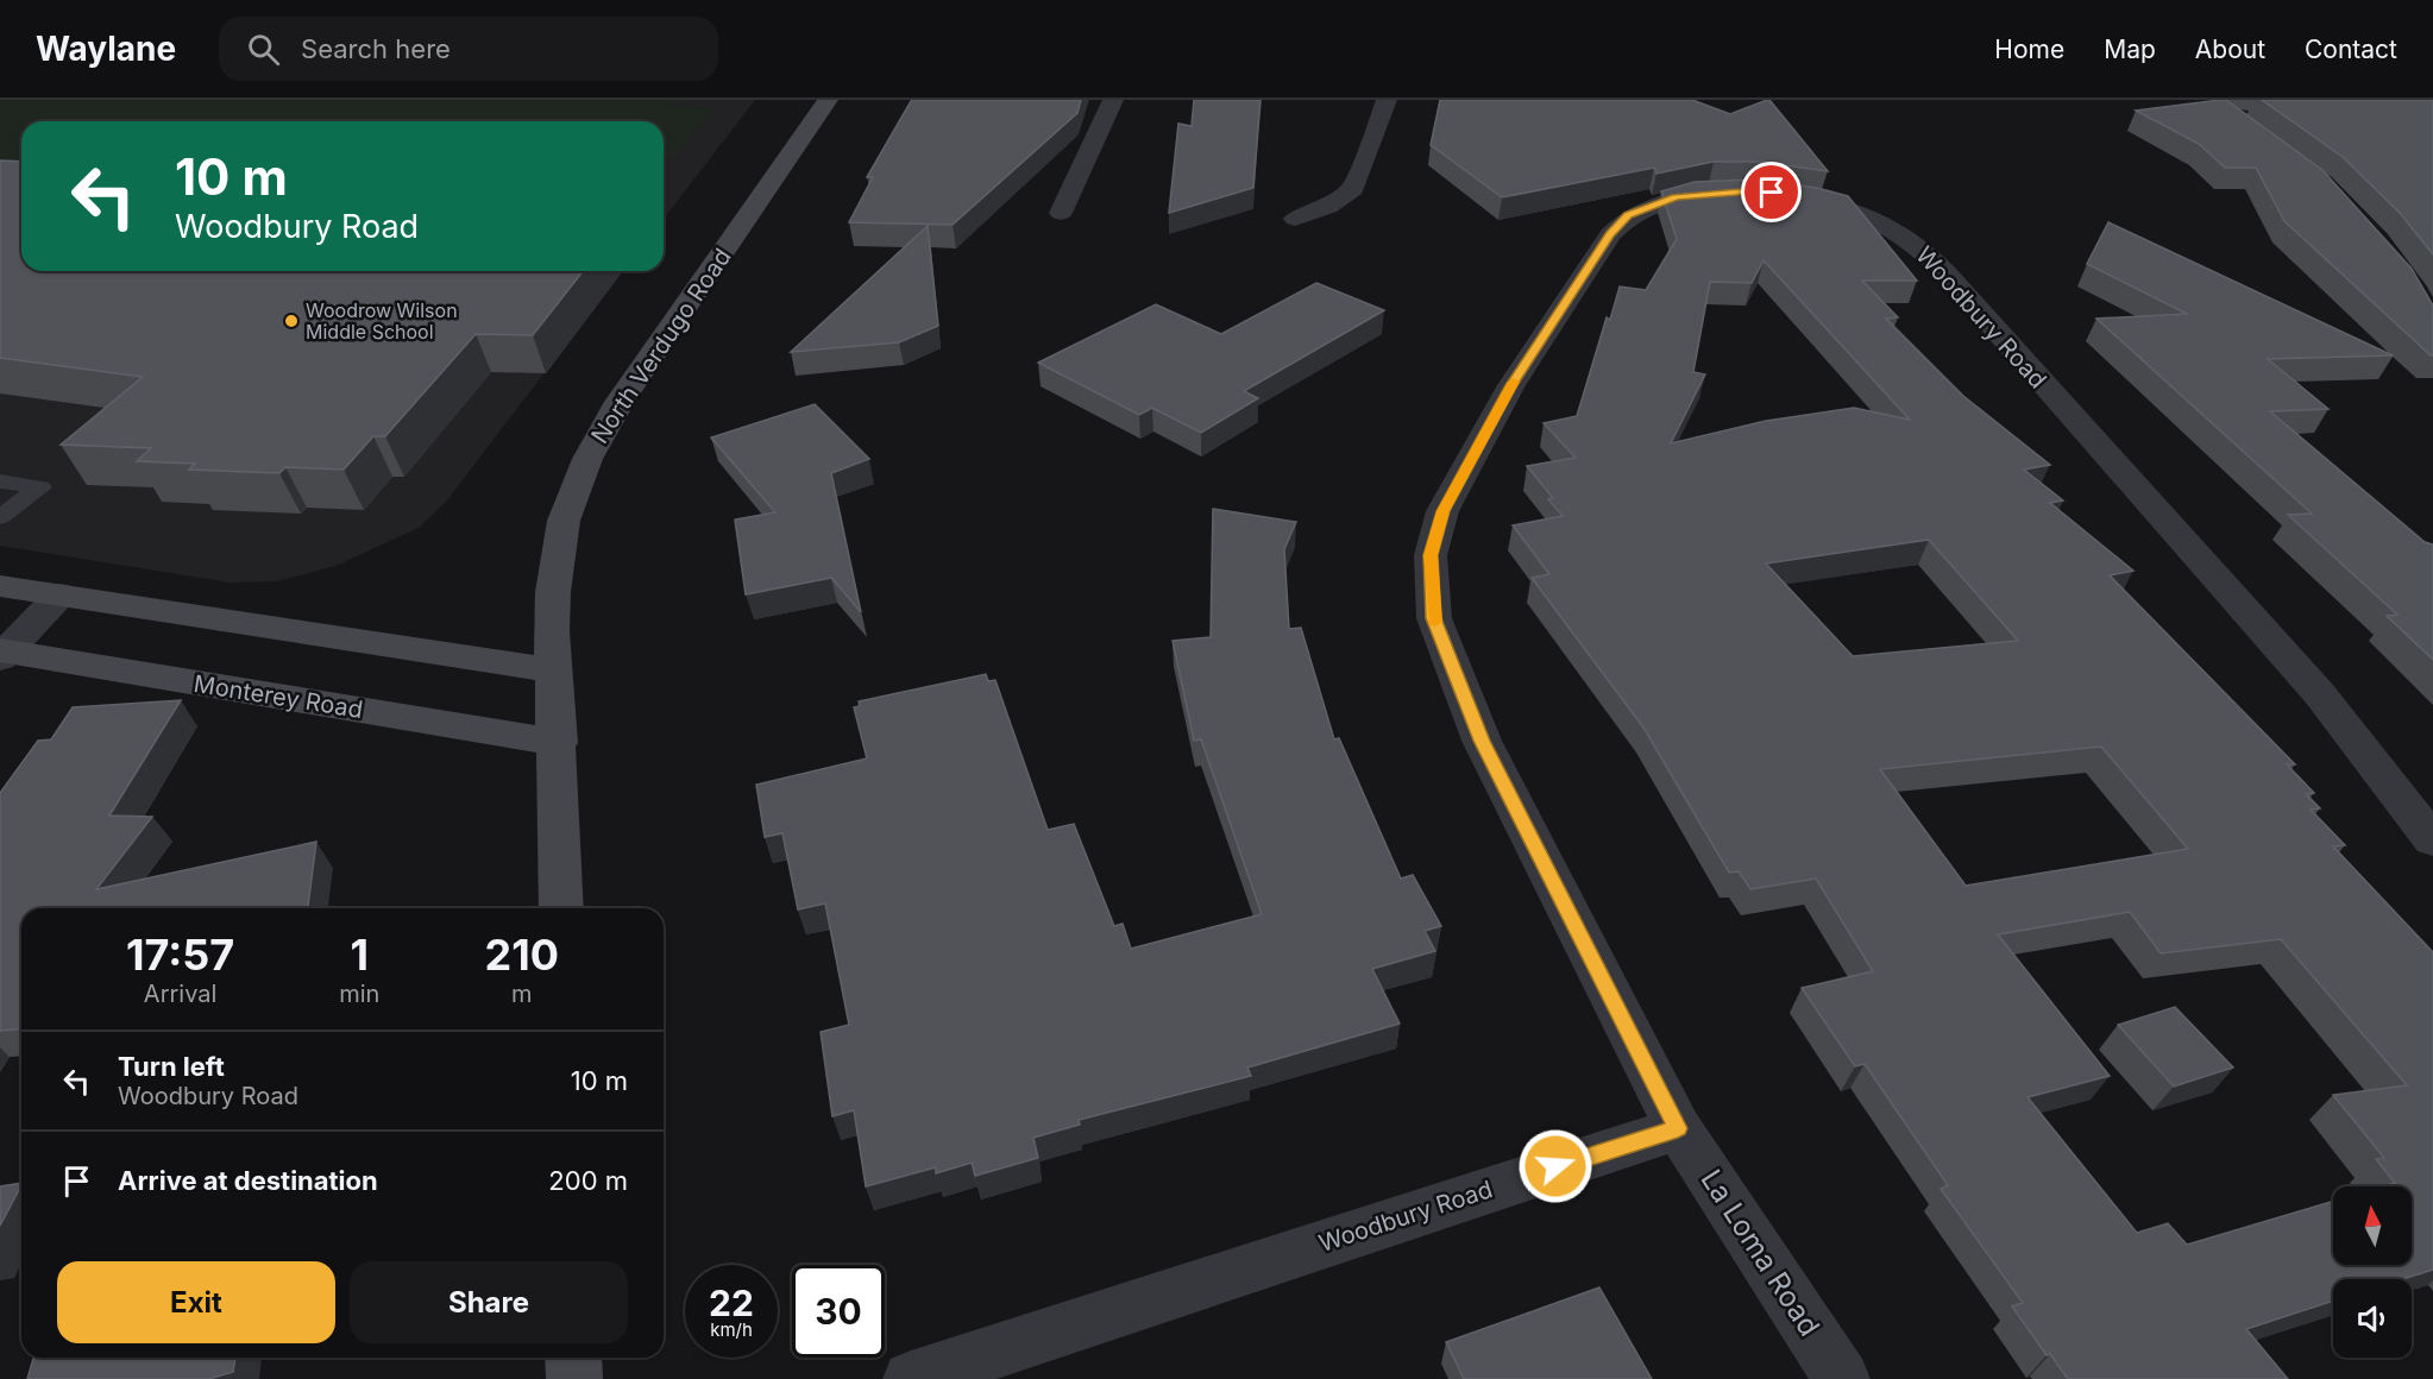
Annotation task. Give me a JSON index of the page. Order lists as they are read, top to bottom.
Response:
{
  "streets": {
    "main road": ["North Verdugo Road", "Monterey Road"],
    "street": ["Woodbury Road", "La Loma Road"]
  },
  "crossings": [
    ["Woodbury Road", "La Loma Road"],
    ["North Verdugo Road", "Monterey Road"]
  ],
  "places": ["Woodrow Wilson Middle School"],
  "north": "top",
  "page": {
    "header": "Waylane",
    "search": "Search here",
    "nav": [
      "Home",
      "Map",
      "About",
      "Contact"
    ],
    "turn": ["10 m", "Woodbury Road"],
    "eta": [
      "17:57",
      "Arrival",
      "1",
      "min",
      "210",
      "m"
    ],
    "list": [
      {
        "name": "Turn left",
        "note": "Woodbury Road",
        "value": "10 m"
      },
      {
        "name": "Arrive at destination",
        "value": "200 m"
      }
    ],
    "buttons": ["Exit", "Share"],
    "speed": "22 km/h",
    "limit": "30"
  }
}
